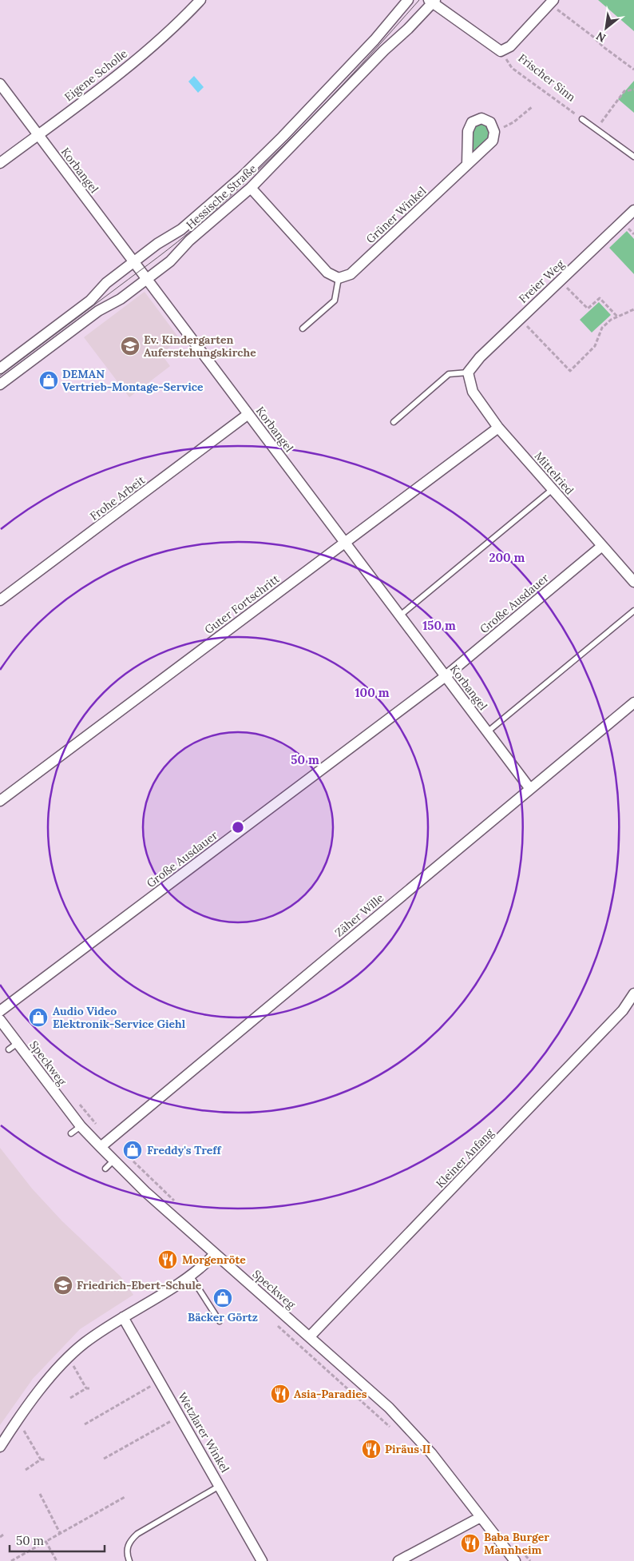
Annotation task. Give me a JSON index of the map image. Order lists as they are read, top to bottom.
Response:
{
  "streets": {
    "street": [
      "Eigene Scholle",
      "Korbangel",
      "Hessische Straße",
      "Grüner Winkel",
      "Freier Weg",
      "Mittelried",
      "Frohe Arbeit",
      "Große Ausdauer",
      "Guter Fortschritt",
      "Zäher Wille",
      "Speckweg",
      "Kleiner Anfang",
      "Wetzlarer Winkel"
    ],
    "path": ["Frischer Sinn"]
  },
  "crossings": [
    ["Eigene Scholle", "Korbangel"],
    ["Korbangel", "Hessische Straße"],
    ["Korbangel", "Frohe Arbeit"],
    ["Korbangel", "Große Ausdauer"],
    ["Korbangel", "Guter Fortschritt"],
    ["Korbangel", "Zäher Wille"],
    ["Freier Weg", "Mittelried"],
    ["Mittelried", "Große Ausdauer"],
    ["Mittelried", "Guter Fortschritt"],
    ["Zäher Wille", "Speckweg"],
    ["Speckweg", "Kleiner Anfang"]
  ],
  "places": {
    "school or university": ["Ev. Kindergarten Auferstehungskirche", "Friedrich-Ebert-Schule"],
    "shop": [
      "DEMAN Vertrieb-Montage-Service",
      "Audio Video Elektronik-Service Giehl",
      "Freddy's Treff",
      "Bäcker Görtz"
    ],
    "restaurant": [
      "Morgenröte",
      "Asia-Paradies",
      "Piräus II",
      "Baba Burger Mannheim"
    ]
  },
  "scale_bar": "50 m",
  "north": "bottom left",
  "rings": [
    "200 m",
    "150 m",
    "100 m",
    "50 m"
  ]
}
